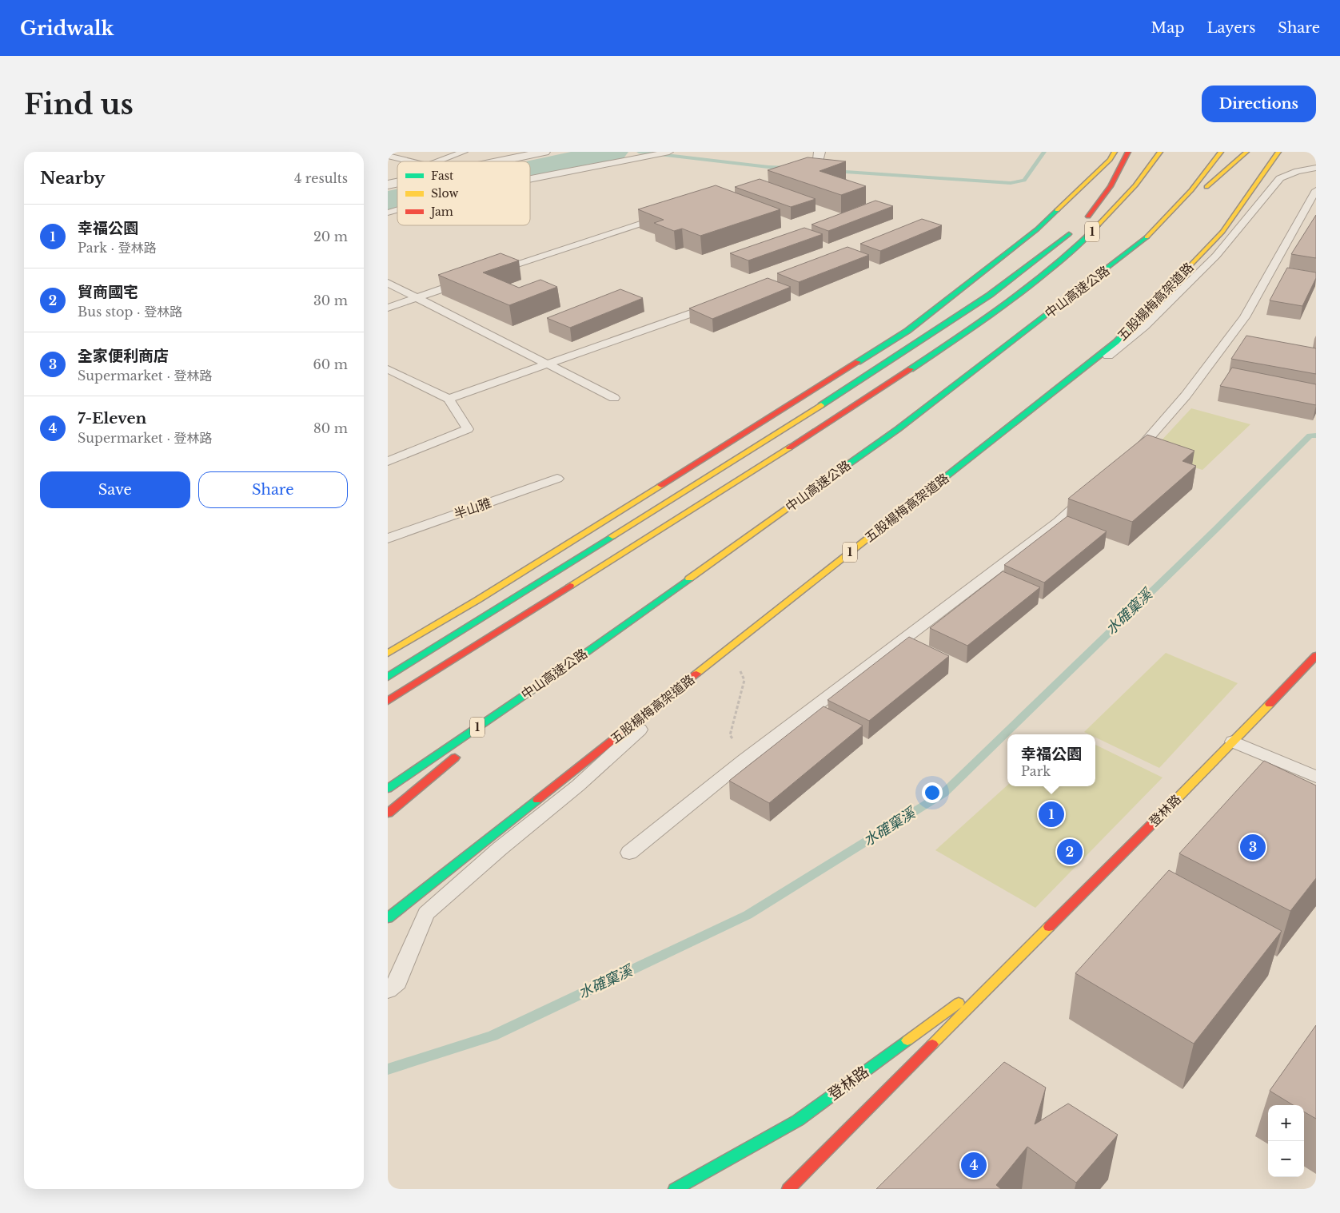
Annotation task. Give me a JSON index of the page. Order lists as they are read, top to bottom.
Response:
{
  "streets": {
    "main road": [
      "1",
      "中山高速公路",
      "五股楊梅高架道路",
      "登林路"
    ],
    "lane": ["半山雅"]
  },
  "water": ["水確窠溪"],
  "legend": ["Fast", "Slow", "Jam"],
  "page": {
    "header": "Gridwalk",
    "nav": ["Map", "Layers", "Share"],
    "buttons": [
      "Directions",
      ["Save", "Share"]
    ],
    "title": "Find us",
    "heading": ["Nearby", "4 results"],
    "list": [
      {
        "mark": "1",
        "name": "幸福公園",
        "note": "Park · 登林路",
        "value": "20 m"
      },
      {
        "mark": "2",
        "name": "貿商國宅",
        "note": "Bus stop · 登林路",
        "value": "30 m"
      },
      {
        "mark": "3",
        "name": "全家便利商店",
        "note": "Supermarket · 登林路",
        "value": "60 m"
      },
      {
        "mark": "4",
        "name": "7-Eleven",
        "note": "Supermarket · 登林路",
        "value": "80 m"
      }
    ],
    "popup": ["幸福公園", "Park"],
    "pins": [
      "1",
      "3",
      "2",
      "4"
    ],
    "map_buttons": ["+", "−"]
  }
}
